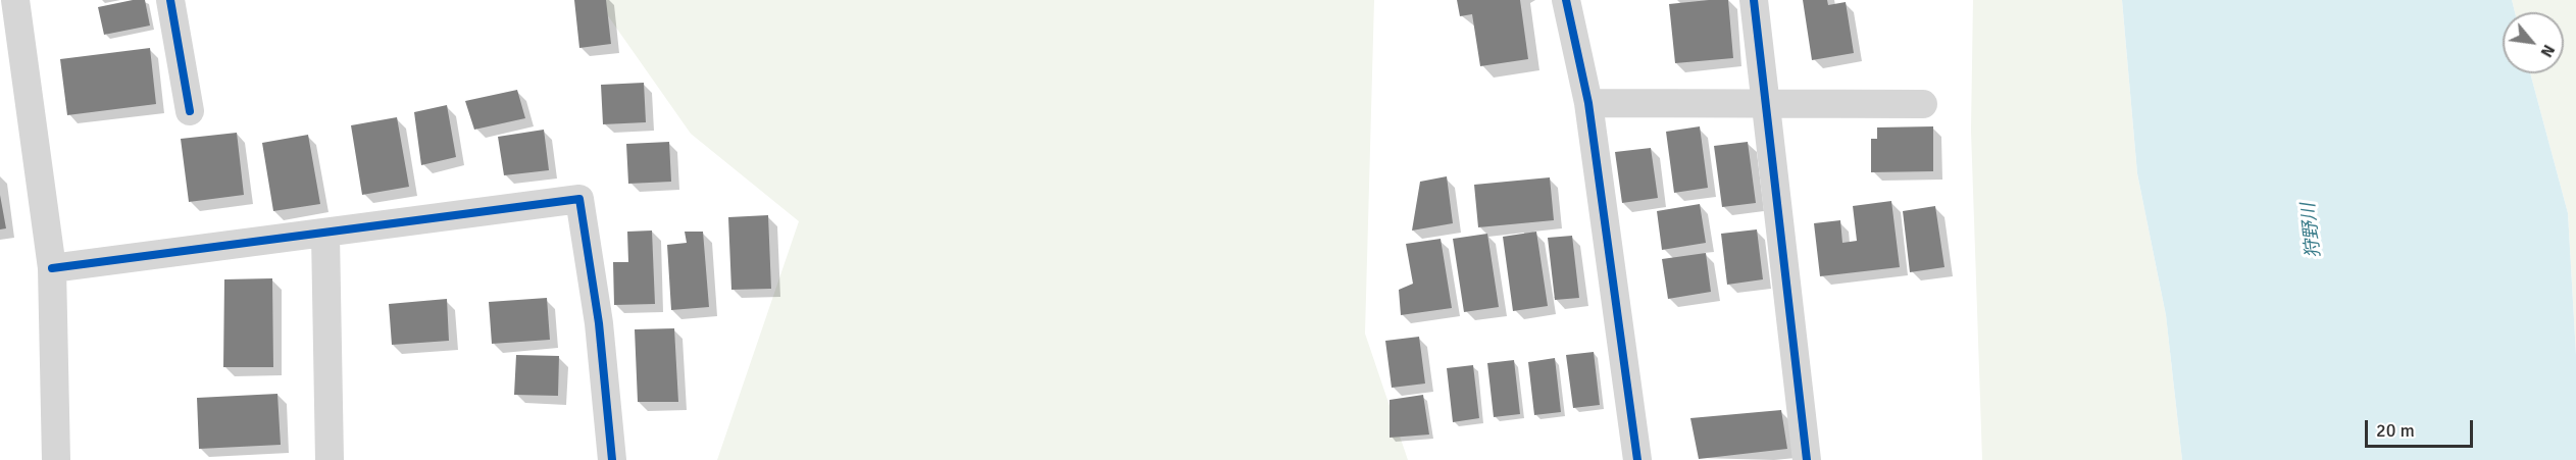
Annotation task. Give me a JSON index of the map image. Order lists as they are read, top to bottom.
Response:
{
  "water": ["狩野川"],
  "scale_bar": "20 m",
  "north": "bottom right"
}
